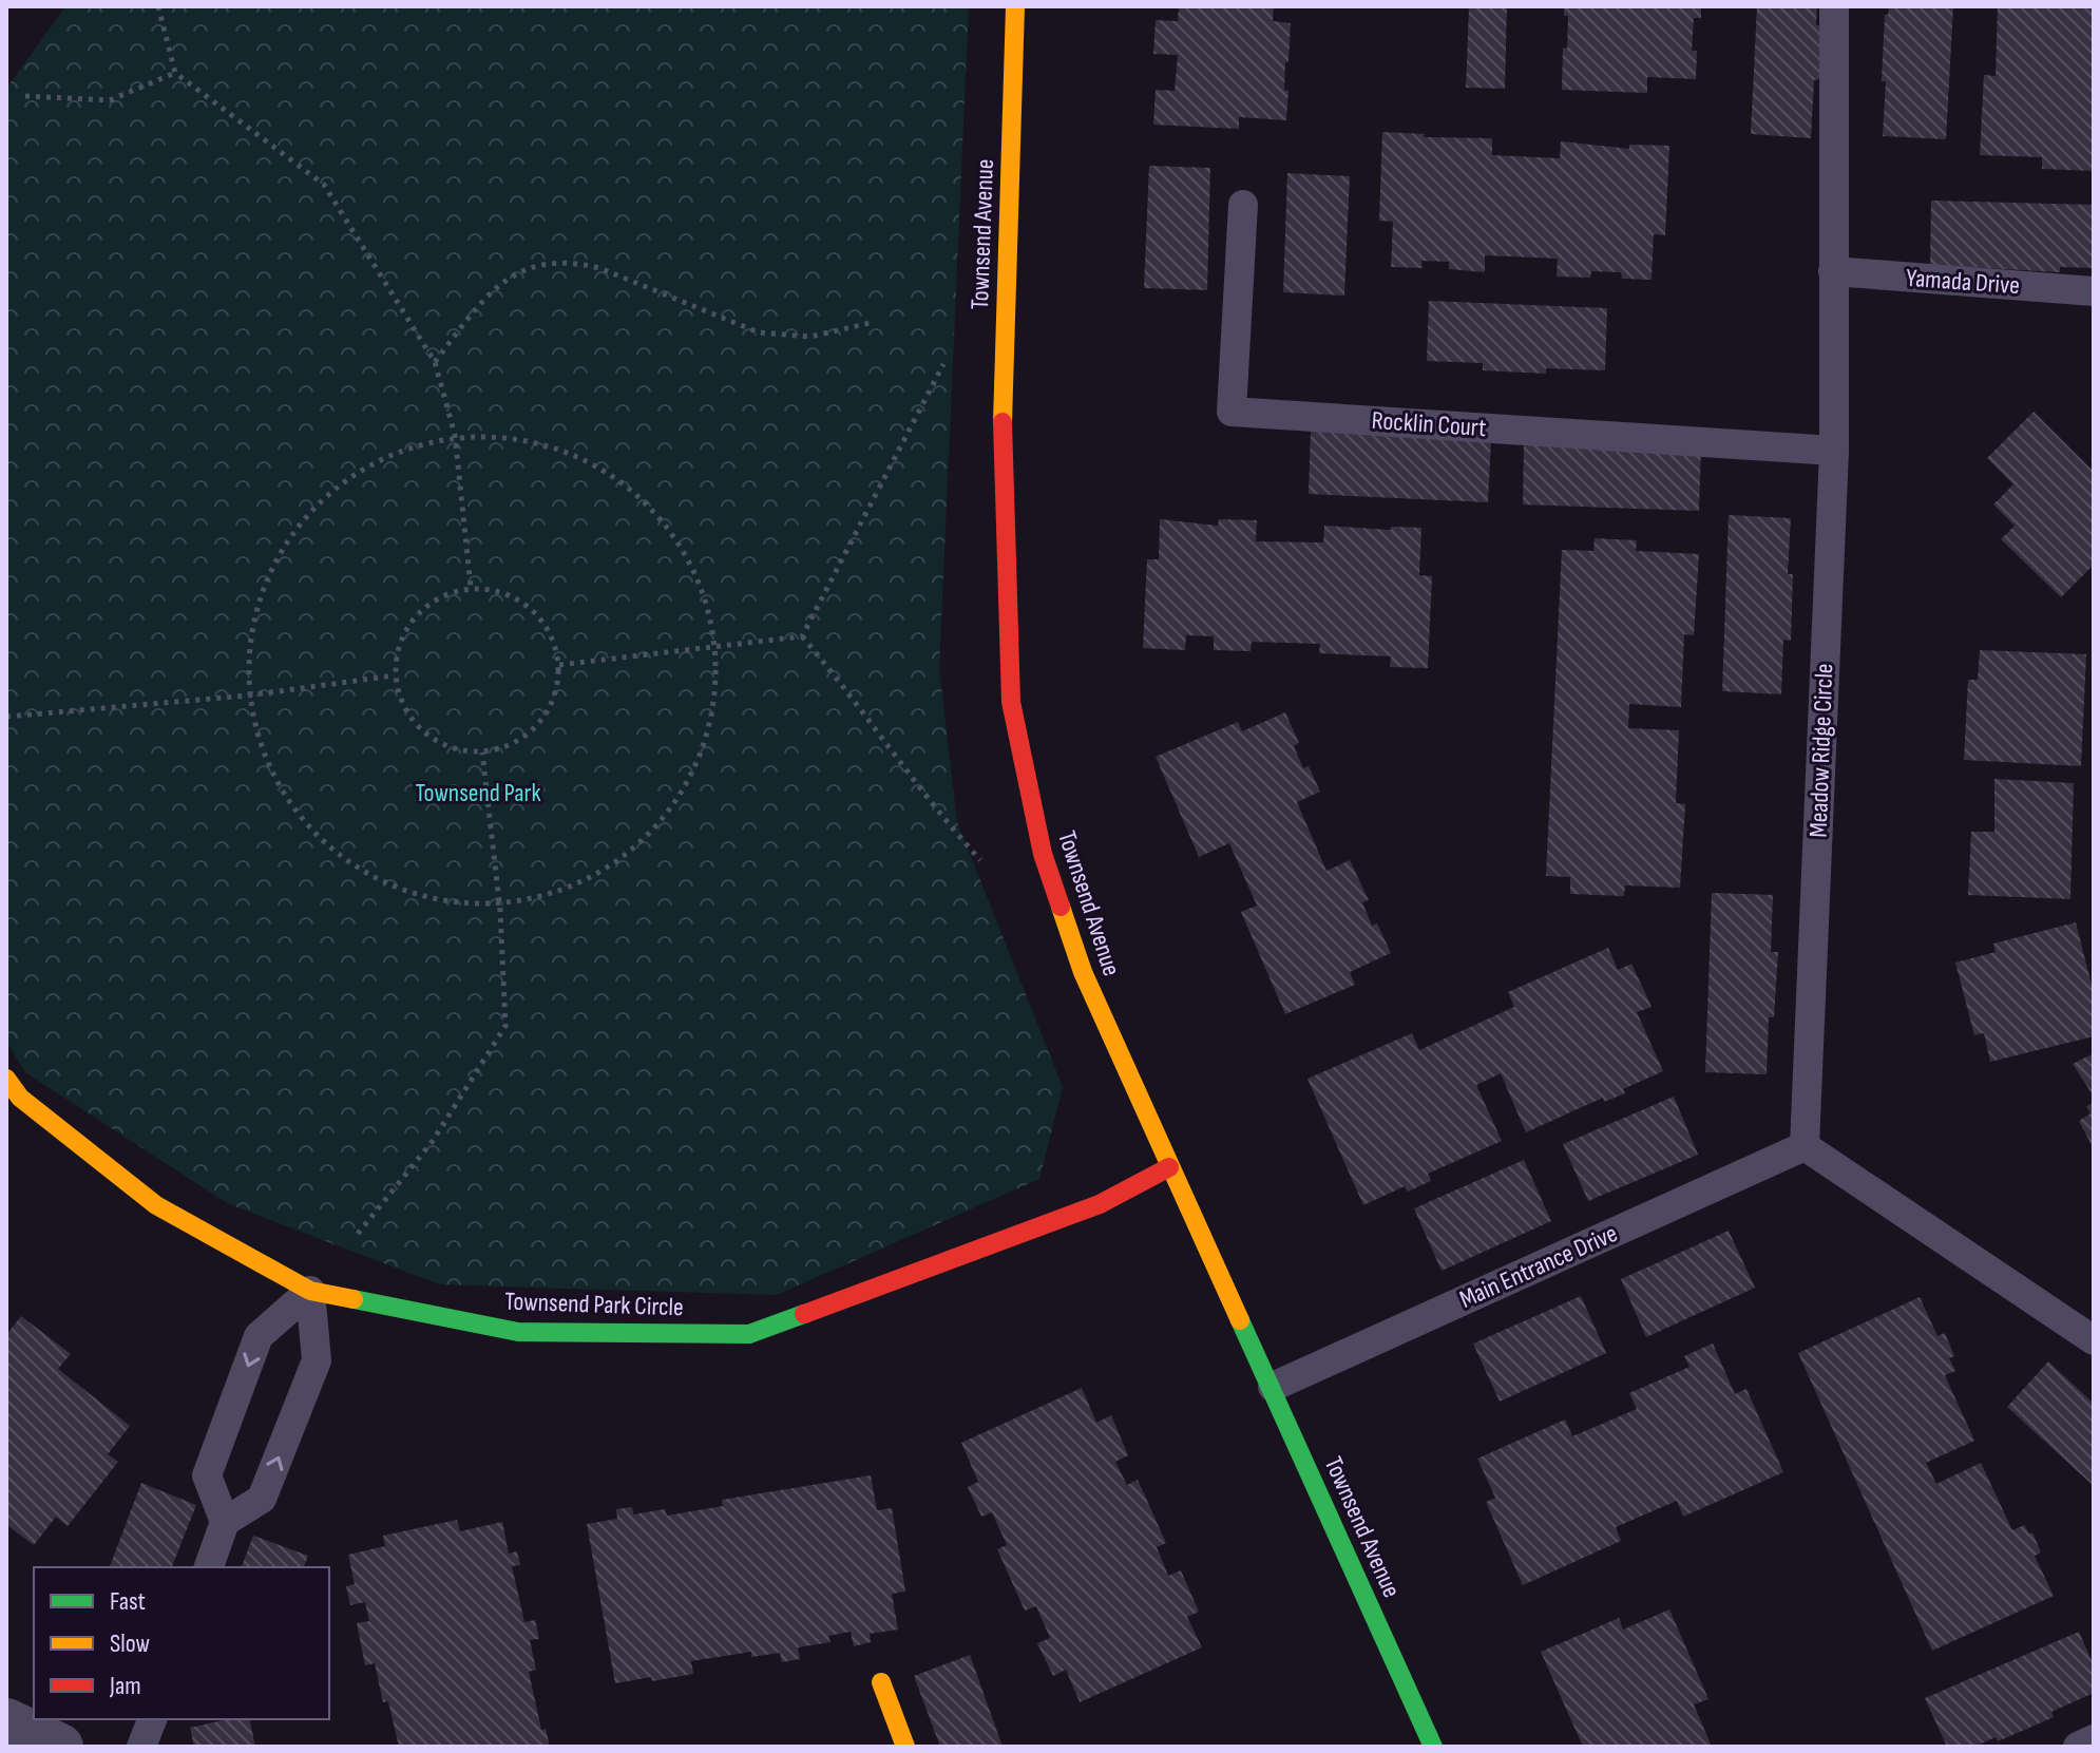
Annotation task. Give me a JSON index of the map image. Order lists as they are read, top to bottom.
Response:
{
  "streets": {
    "street": ["Townsend Avenue", "Townsend Park Circle"],
    "lane": [
      "Yamada Drive",
      "Rocklin Court",
      "Meadow Ridge Circle",
      "Main Entrance Drive"
    ]
  },
  "crossings": [
    ["Townsend Avenue", "Main Entrance Drive"],
    ["Townsend Avenue", "Townsend Park Circle"],
    ["Yamada Drive", "Meadow Ridge Circle"],
    ["Rocklin Court", "Meadow Ridge Circle"],
    ["Meadow Ridge Circle", "Main Entrance Drive"]
  ],
  "parks": ["Townsend Park"],
  "legend": ["Fast", "Slow", "Jam"]
}
